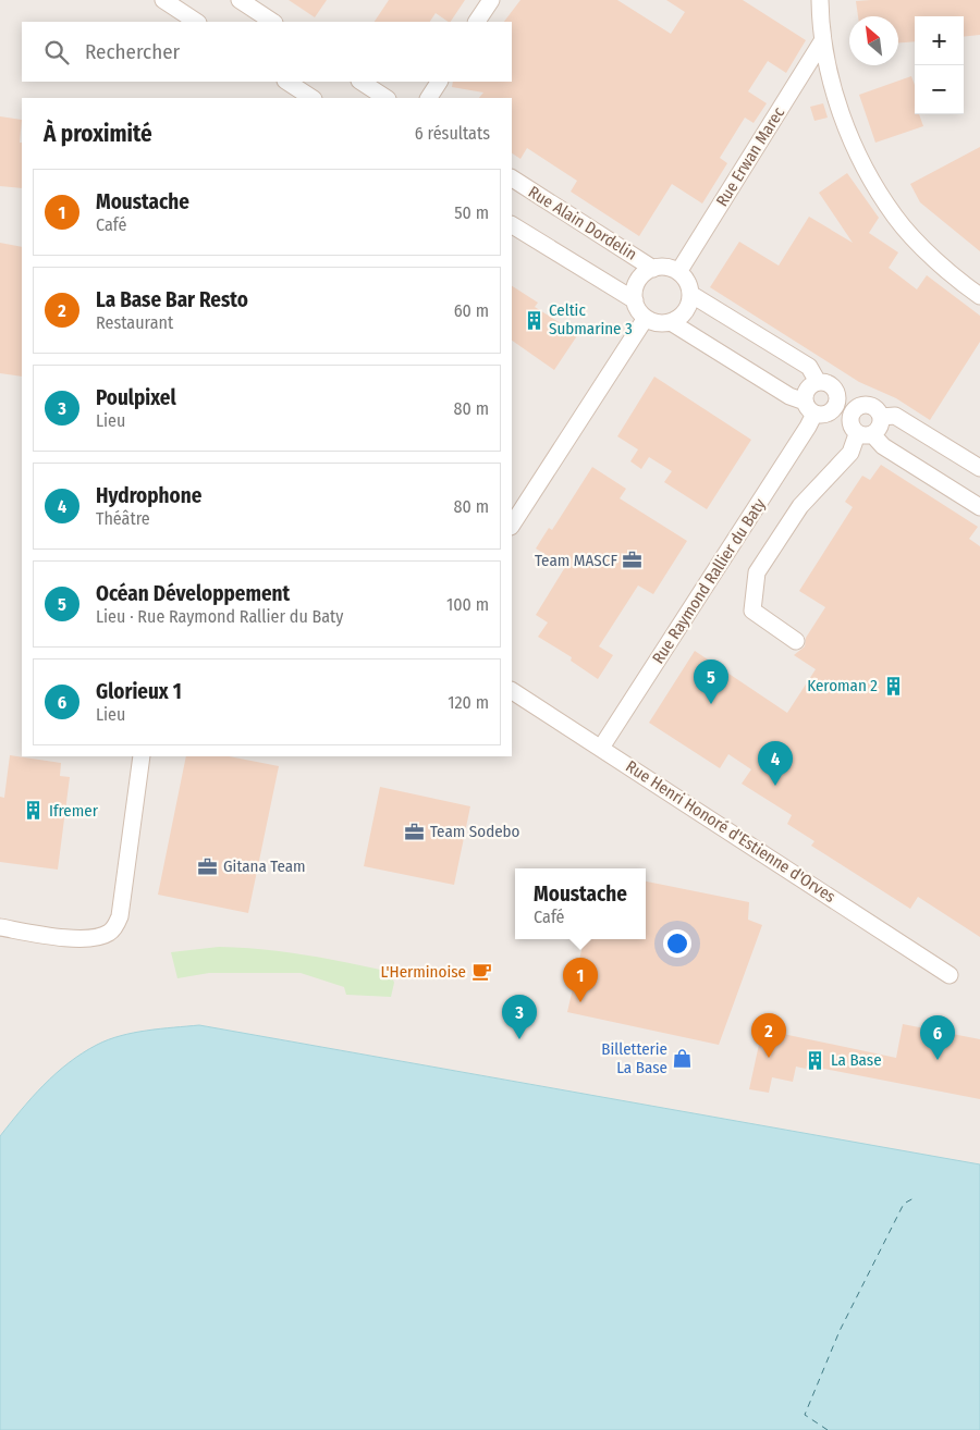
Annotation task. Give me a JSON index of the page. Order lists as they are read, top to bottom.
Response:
{
  "streets": {
    "street": [
      "Rue Erwan Marec",
      "Rue Alain Dordelin",
      "Rue Raymond Rallier du Baty",
      "Rue Henri Honoré d'Estienne d'Orves"
    ]
  },
  "crossings": [
    ["Rue Erwan Marec", "Rue Alain Dordelin"],
    ["Rue Raymond Rallier du Baty", "Rue Henri Honoré d'Estienne d'Orves"]
  ],
  "places": {
    "building": [
      "Celtic Submarine 3",
      "Keroman 2",
      "Ifremer",
      "La Base"
    ],
    "office": ["Team MASCF", "Team Sodebo", "Gitana Team"],
    "cafe": ["L'Herminoise"],
    "shop": ["Billetterie La Base"]
  },
  "north": "top left",
  "page": {
    "map_buttons": ["+", "−"],
    "search": "Rechercher",
    "heading": ["À proximité", "6 résultats"],
    "list": [
      {
        "mark": "1",
        "name": "Moustache",
        "note": "Café",
        "value": "50 m"
      },
      {
        "mark": "2",
        "name": "La Base Bar Resto",
        "note": "Restaurant",
        "value": "60 m"
      },
      {
        "mark": "3",
        "name": "Poulpixel",
        "note": "Lieu",
        "value": "80 m"
      },
      {
        "mark": "4",
        "name": "Hydrophone",
        "note": "Théâtre",
        "value": "80 m"
      },
      {
        "mark": "5",
        "name": "Océan Développement",
        "note": "Lieu · Rue Raymond Rallier du Baty",
        "value": "100 m"
      },
      {
        "mark": "6",
        "name": "Glorieux 1",
        "note": "Lieu",
        "value": "120 m"
      }
    ],
    "pins": [
      "5",
      "4",
      "1",
      "3",
      "2",
      "6"
    ],
    "popup": ["Moustache", "Café"]
  }
}
